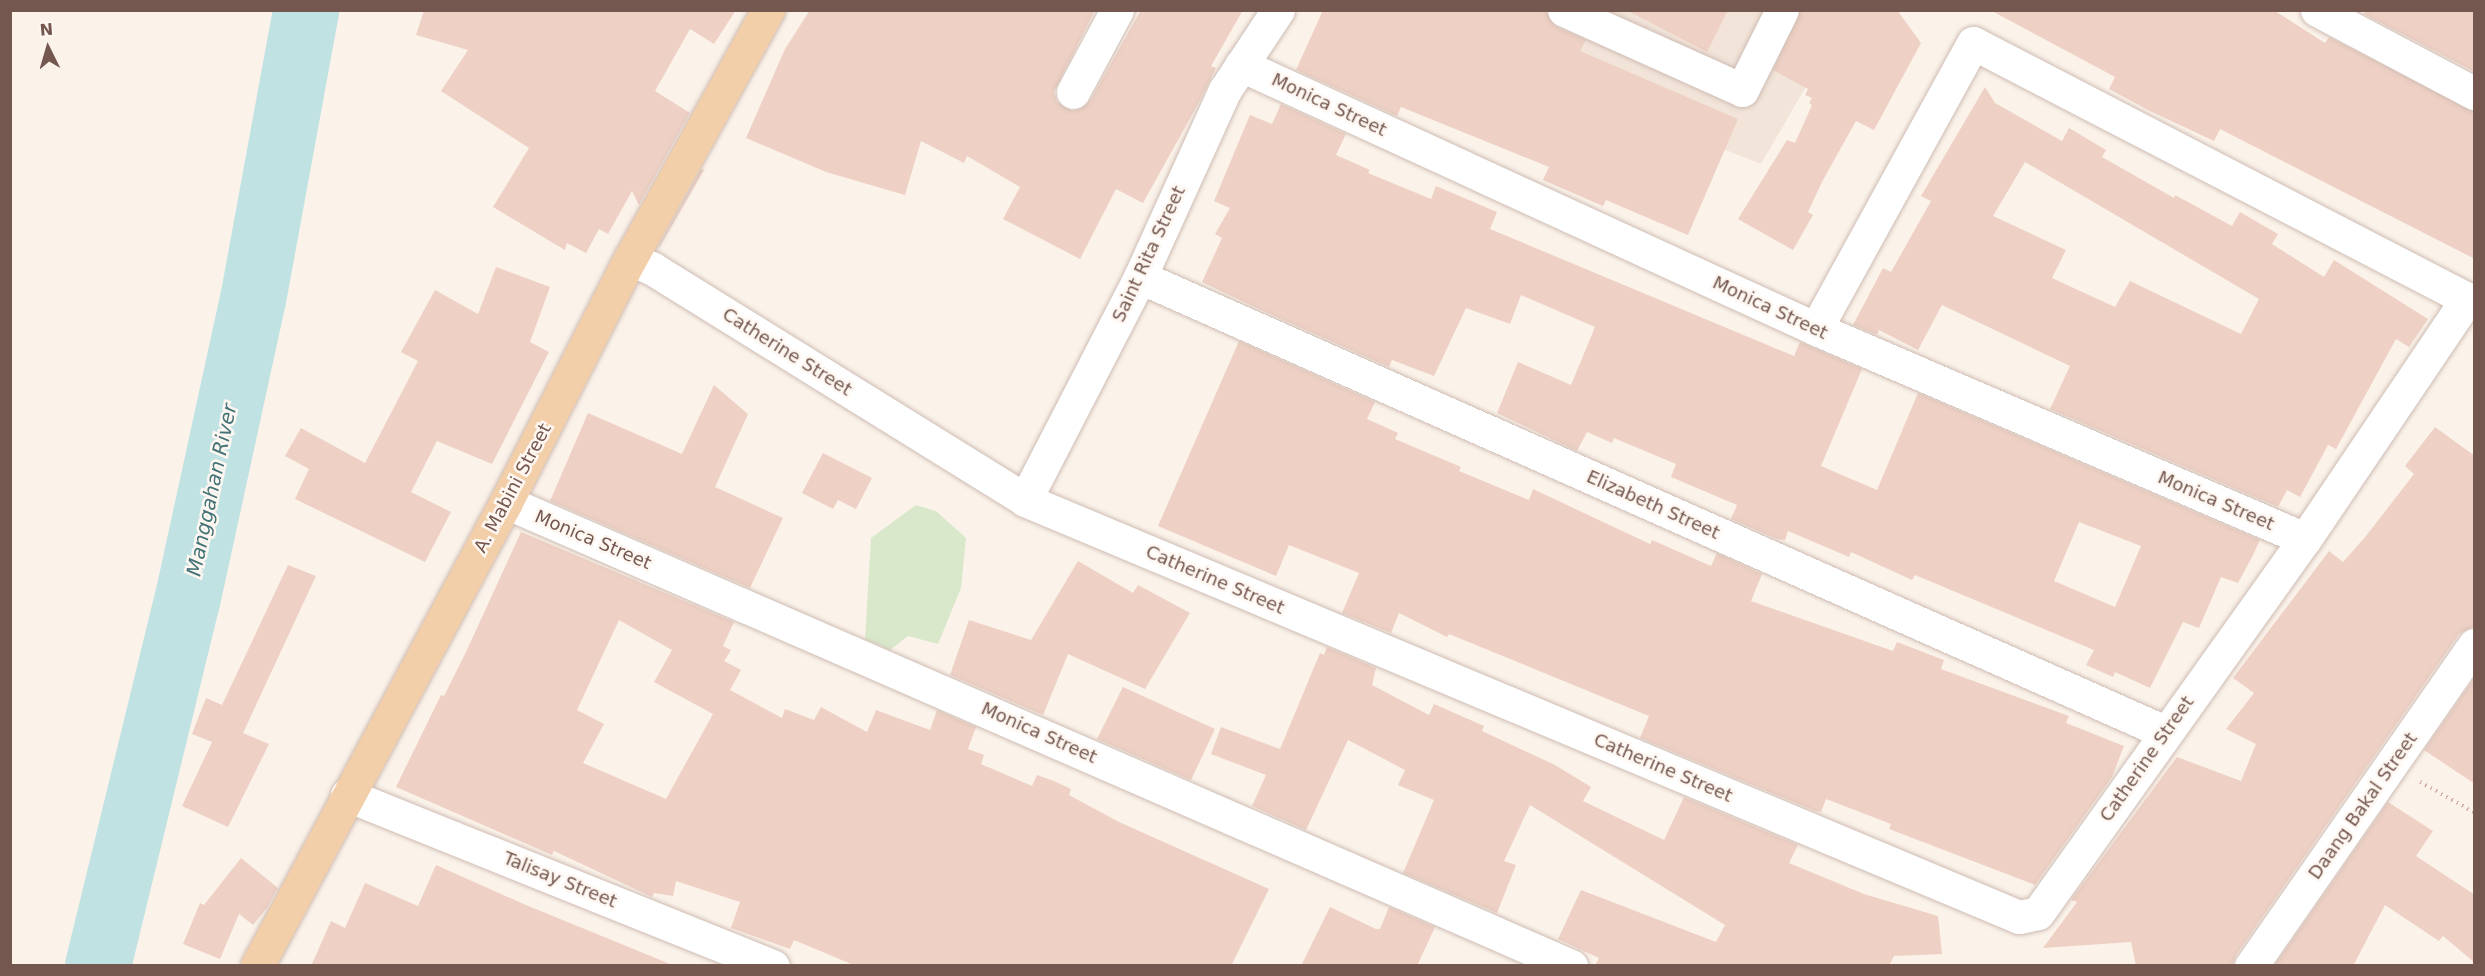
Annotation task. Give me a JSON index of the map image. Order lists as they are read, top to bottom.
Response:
{
  "streets": {
    "main road": ["A. Mabini Street"],
    "street": [
      "Monica Street",
      "Saint Rita Street",
      "Catherine Street",
      "Elizabeth Street",
      "Daang Bakal Street",
      "Talisay Street"
    ]
  },
  "crossings": [
    ["Monica Street", "Saint Rita Street"],
    ["Monica Street", "Catherine Street"],
    ["Monica Street", "A. Mabini Street"],
    ["Saint Rita Street", "Catherine Street"],
    ["Saint Rita Street", "Elizabeth Street"],
    ["Catherine Street", "A. Mabini Street"],
    ["Catherine Street", "Elizabeth Street"],
    ["A. Mabini Street", "Talisay Street"]
  ],
  "water": ["Manggahan River"],
  "north": "top"
}
